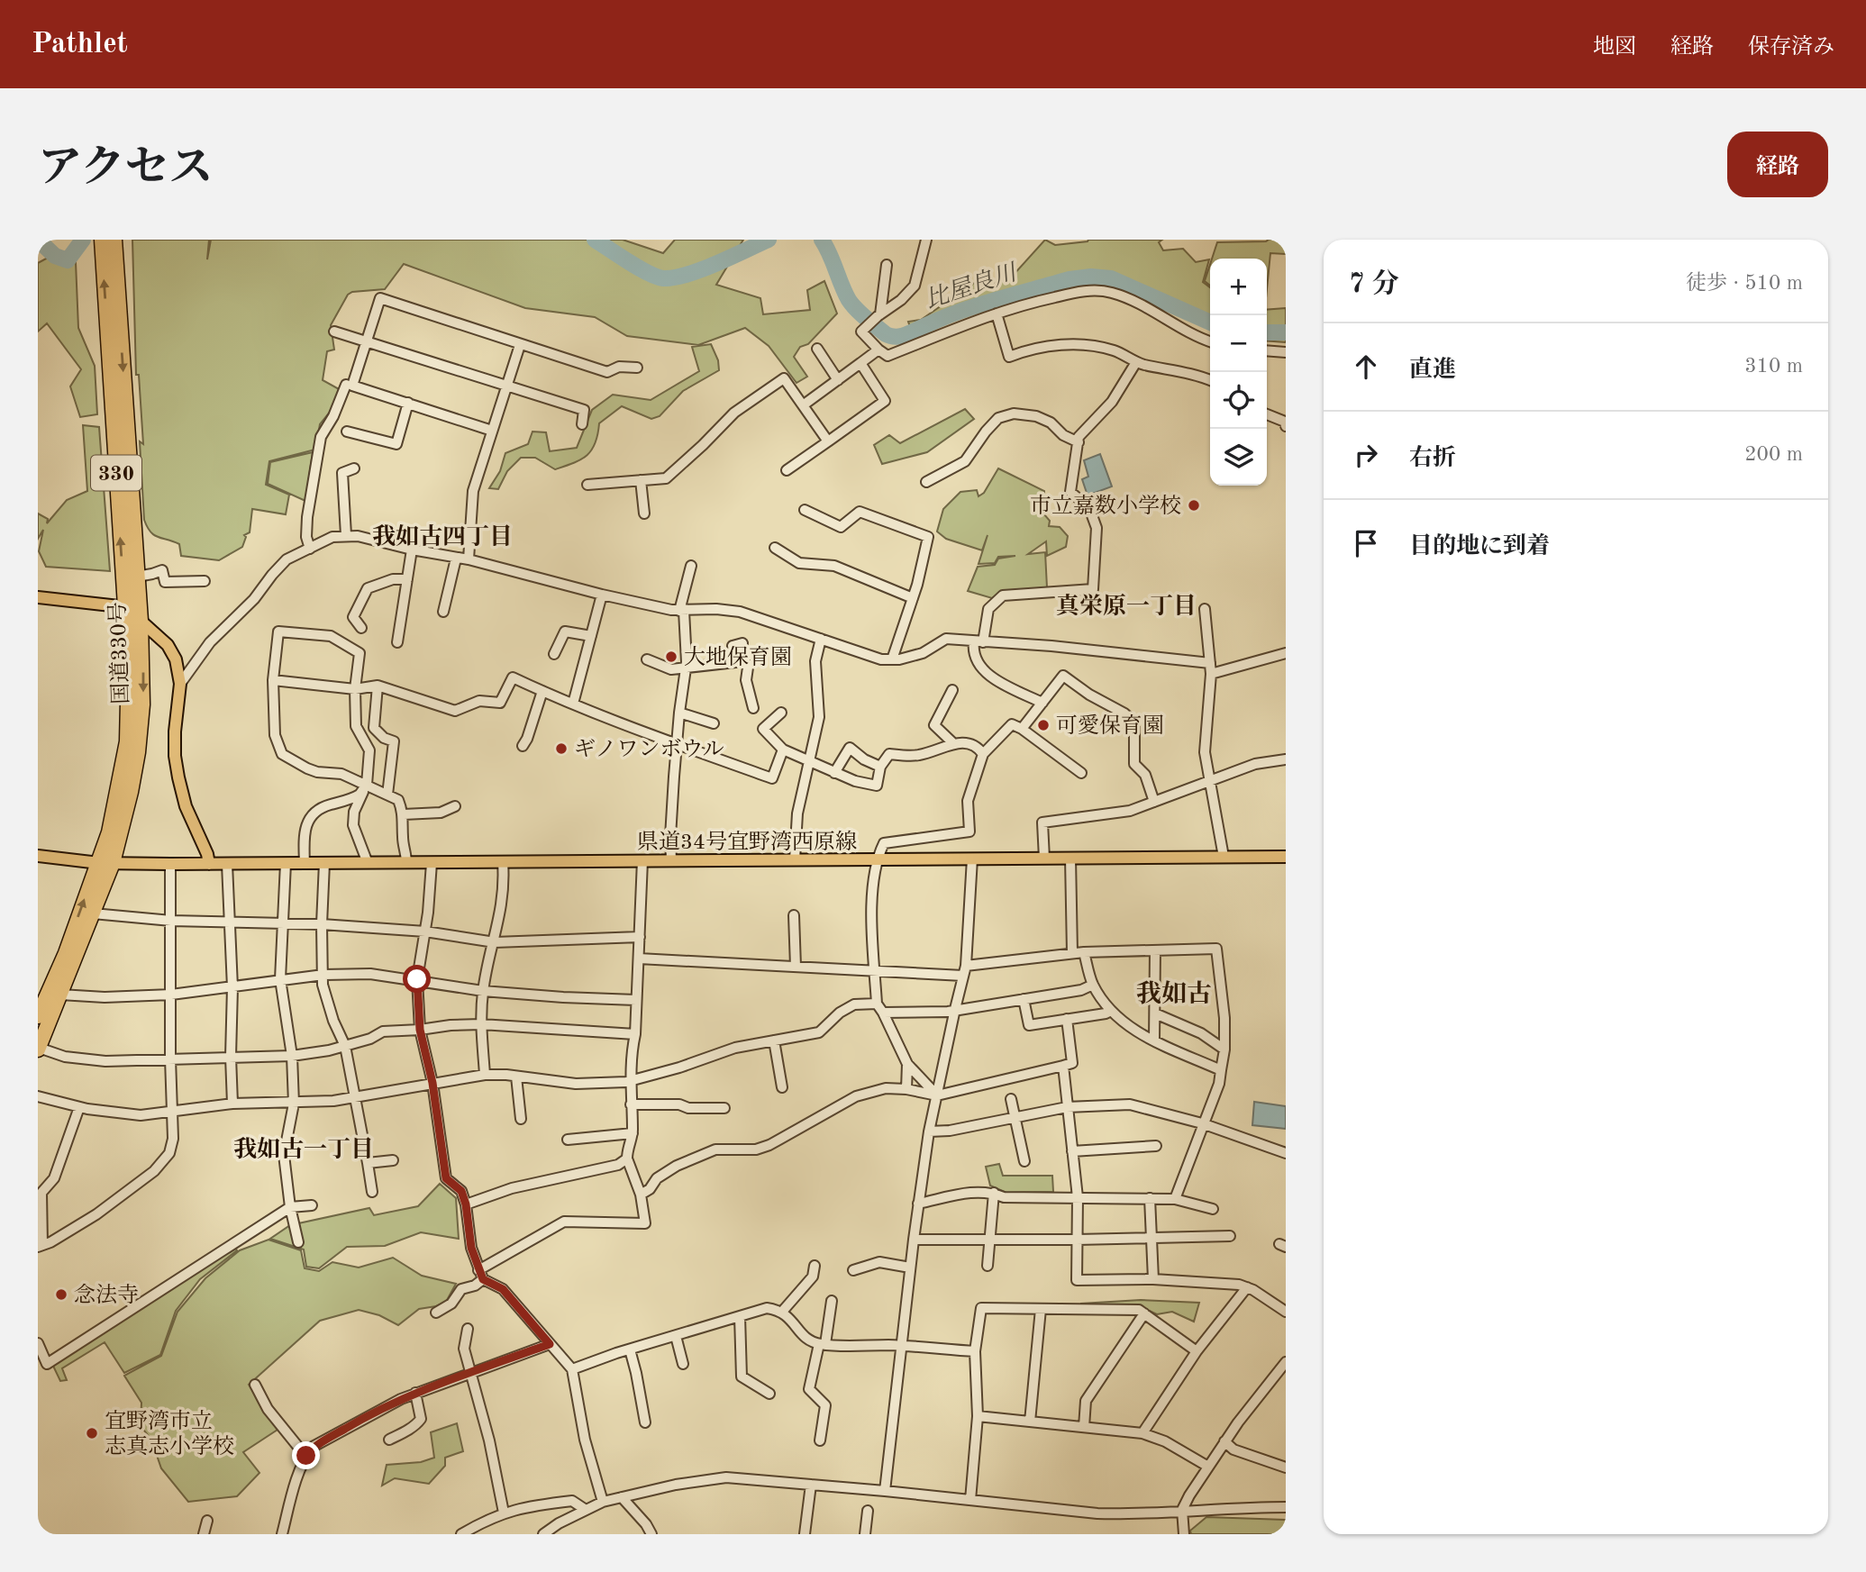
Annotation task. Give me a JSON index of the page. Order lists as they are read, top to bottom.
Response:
{
  "streets": {
    "highway": ["330", "国道330号"],
    "main road": ["県道34号宜野湾西原線"]
  },
  "crossings": [
    ["国道330号", "県道34号宜野湾西原線"]
  ],
  "districts": [
    "我如古四丁目",
    "真栄原一丁目",
    "我如古",
    "我如古一丁目"
  ],
  "water": ["比屋良川"],
  "places": [
    "市立嘉数小学校",
    "大地保育園",
    "可愛保育園",
    "ギノワンボウル",
    "念法寺",
    "宜野湾市立 志真志小学校"
  ],
  "page": {
    "header": "Pathlet",
    "nav": ["地図", "経路", "保存済み"],
    "title": "アクセス",
    "buttons": "経路",
    "heading": ["7 分", "徒歩 · 510 m"],
    "map_buttons": ["+", "−"],
    "list": [
      ["直進", "310 m"],
      ["右折", "200 m"],
      "目的地に到着"
    ]
  }
}
